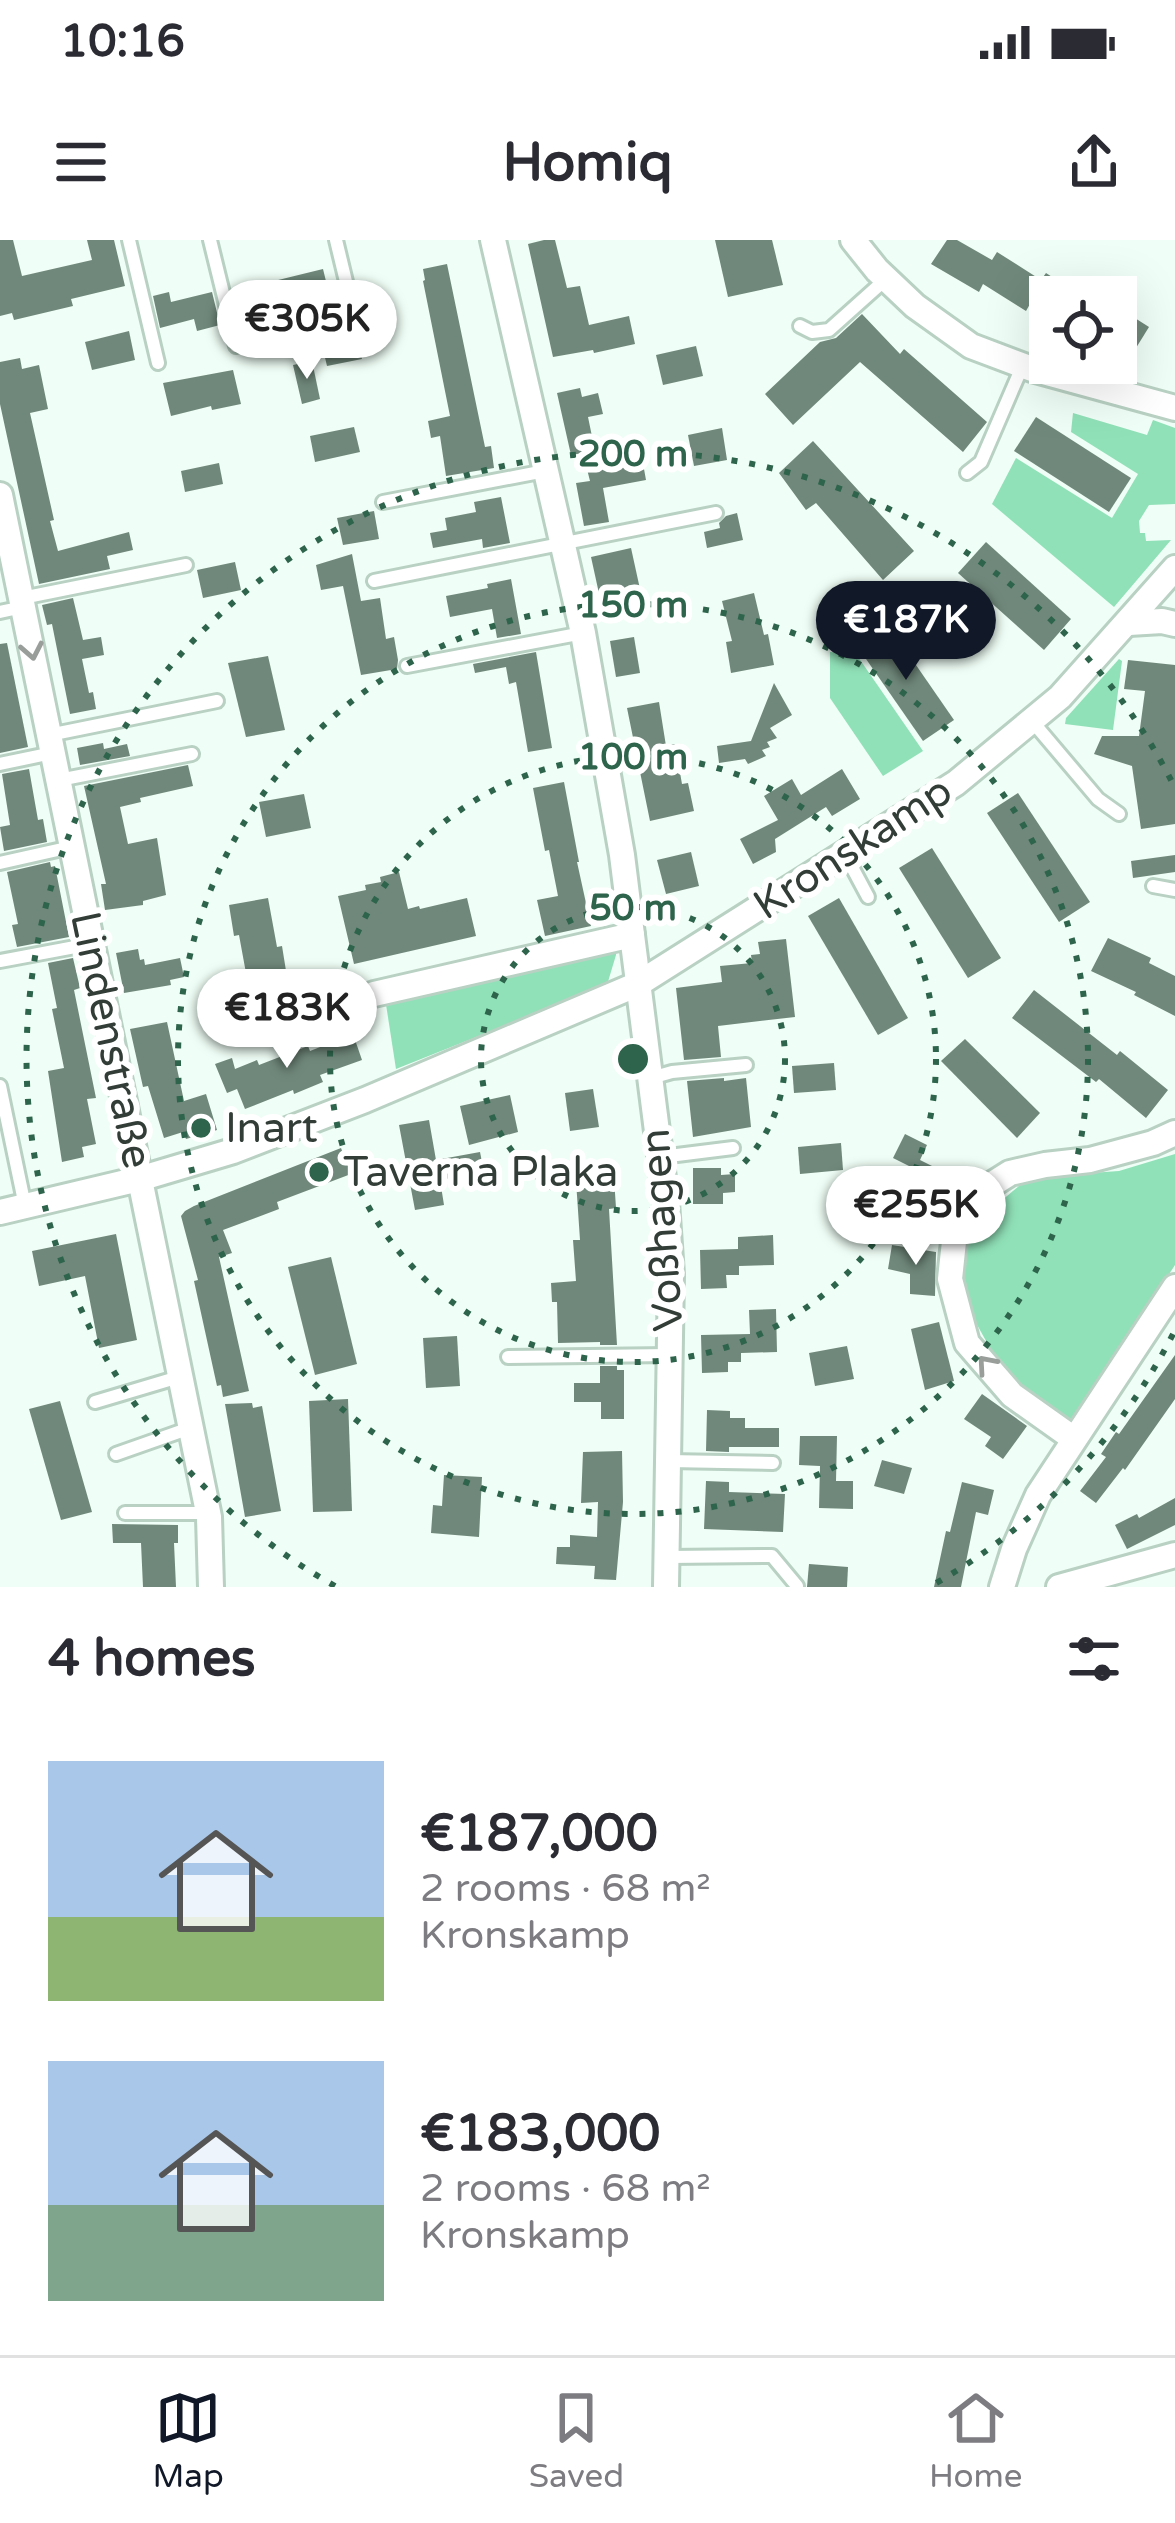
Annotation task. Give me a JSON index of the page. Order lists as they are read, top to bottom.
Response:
{
  "streets": {
    "street": ["Kronskamp", "Lindenstraße", "Voßhagen"]
  },
  "crossings": [
    ["Kronskamp", "Lindenstraße"],
    ["Kronskamp", "Voßhagen"]
  ],
  "places": ["Inart", "Taverna Plaka"],
  "page": {
    "status": "10:16",
    "header": "Homiq",
    "price": [
      "€305K",
      "€187K",
      "€183K",
      "€255K"
    ],
    "heading": "4 homes",
    "list": [
      {
        "name": "€187,000",
        "note": "2 rooms · 68 m² · Kronskamp"
      },
      {
        "name": "€183,000",
        "note": "2 rooms · 68 m² · Kronskamp"
      }
    ],
    "tabs": ["Map", "Saved", "Home"]
  },
  "rings": [
    "200 m",
    "150 m",
    "100 m",
    "50 m"
  ]
}
